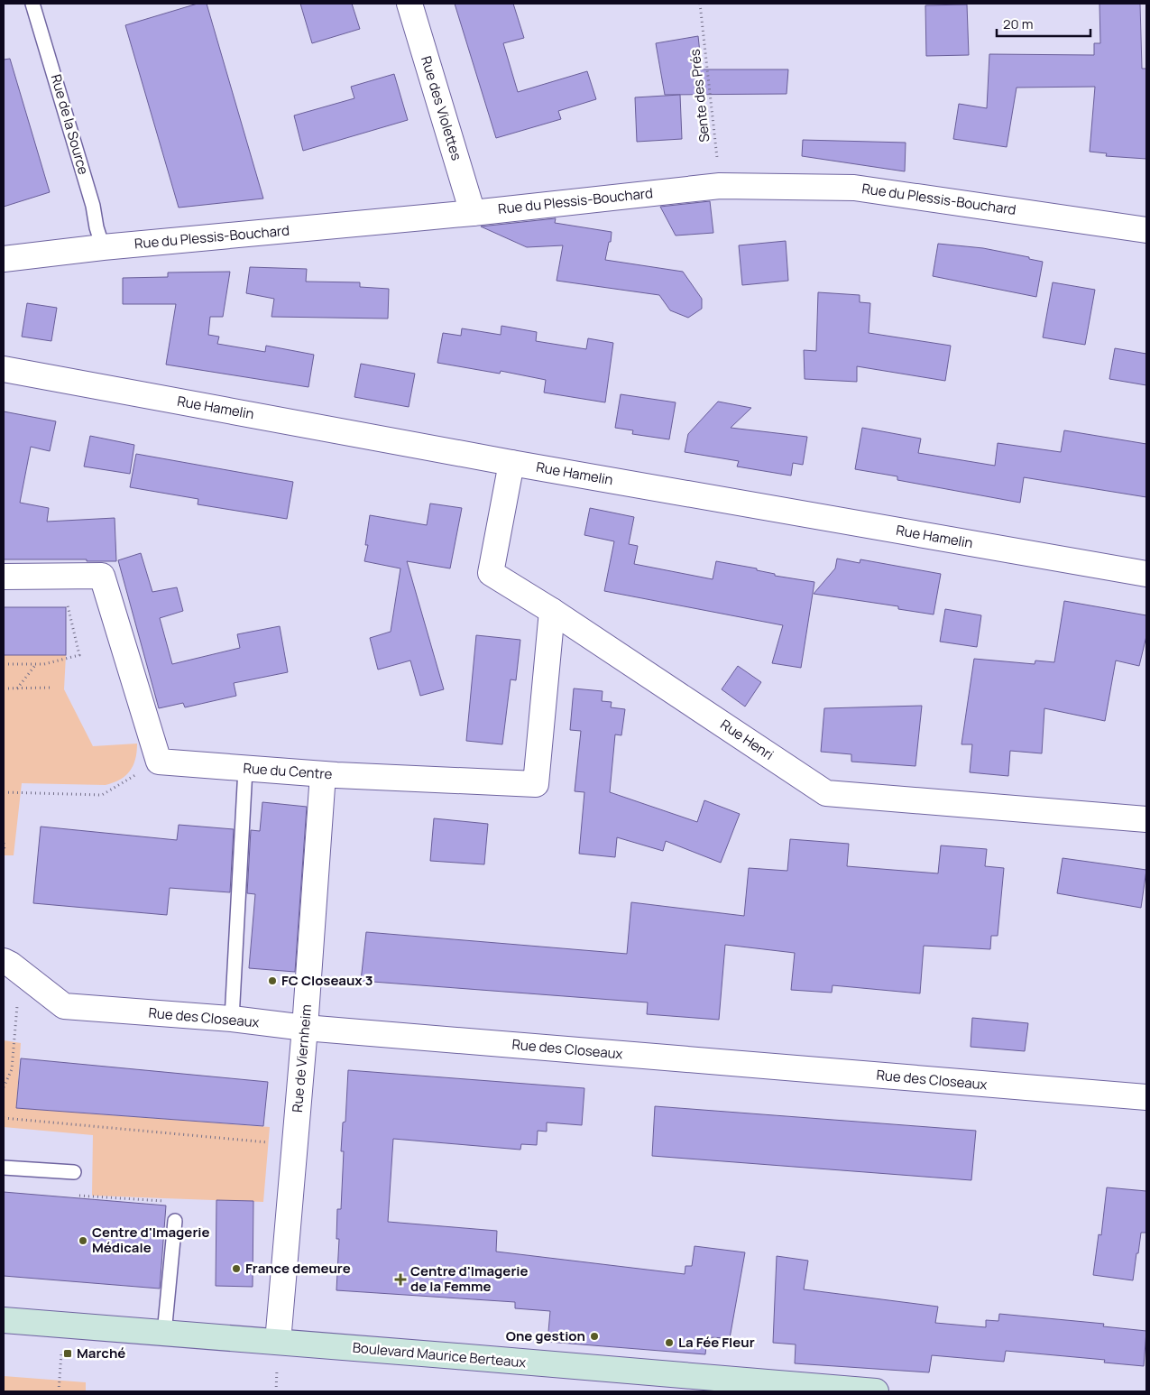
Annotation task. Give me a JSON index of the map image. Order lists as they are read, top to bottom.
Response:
{
  "streets": {
    "street": [
      "Rue des Violettes",
      "Rue du Plessis-Bouchard",
      "Rue Hamelin",
      "Rue Henri",
      "Rue du Centre",
      "Rue des Closeaux",
      "Rue de Viernheim",
      "Boulevard Maurice Berteaux"
    ],
    "lane": ["Rue de la Source"],
    "path": ["Sente des Prés"]
  },
  "crossings": [
    ["Sente des Prés", "Rue du Plessis-Bouchard"],
    ["Rue des Violettes", "Rue du Plessis-Bouchard"],
    ["Rue de la Source", "Rue du Plessis-Bouchard"],
    ["Rue Hamelin", "Rue Henri"],
    ["Rue Henri", "Rue du Centre"],
    ["Rue du Centre", "Rue de Viernheim"],
    ["Rue des Closeaux", "Rue de Viernheim"],
    ["Rue de Viernheim", "Boulevard Maurice Berteaux"]
  ],
  "places": {
    "other": [
      "FC Closeaux 3",
      "Centre d'Imagerie Médicale",
      "France demeure",
      "One gestion",
      "La Fée Fleur"
    ],
    "health": ["Centre d'Imagerie de la Femme"],
    "transit": ["Marché"]
  },
  "scale_bar": "20 m"
}
